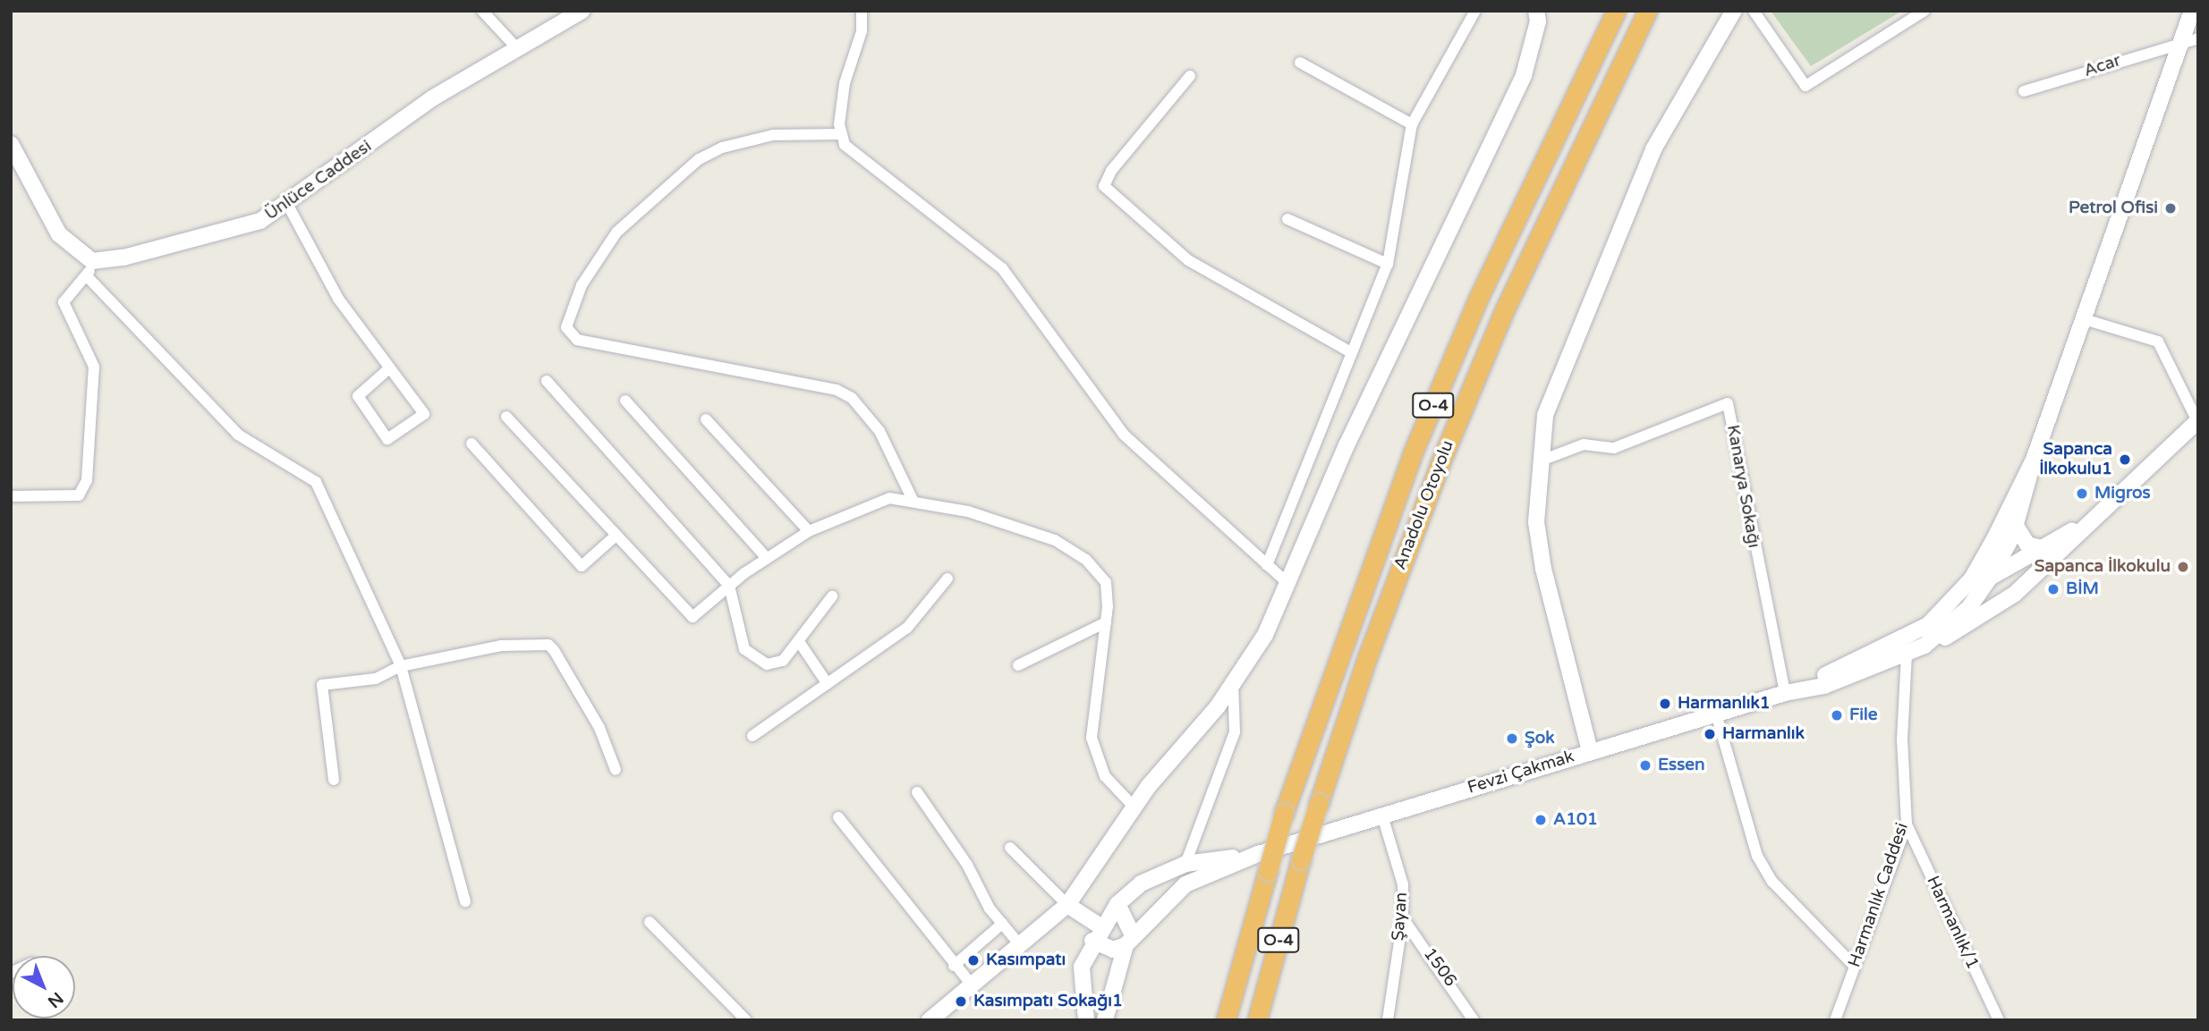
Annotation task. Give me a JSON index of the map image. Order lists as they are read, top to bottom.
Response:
{
  "streets": {
    "highway": ["O-4", "Anadolu Otoyolu"],
    "main road": ["Ünlüce Caddesi", "Fevzi Çakmak"],
    "street": [
      "Acar",
      "Kanarya Sokağı",
      "Harmanlık Caddesi",
      "Şayan",
      "Harmanlık/1",
      "1506"
    ]
  },
  "crossings": [
    ["Kanarya Sokağı", "Fevzi Çakmak"],
    ["Anadolu Otoyolu", "Fevzi Çakmak"],
    ["Fevzi Çakmak", "Şayan"],
    ["Harmanlık Caddesi", "Harmanlık/1"],
    ["Şayan", "1506"]
  ],
  "places": [
    "Petrol Ofisi",
    "Sapanca İlkokulu1",
    "Migros",
    "Sapanca İlkokulu",
    "BİM",
    "Harmanlık1",
    "File",
    "Harmanlık",
    "Şok",
    "Essen",
    "A101",
    "Kasımpatı",
    "Kasımpatı Sokağı1"
  ],
  "north": "bottom right"
}
